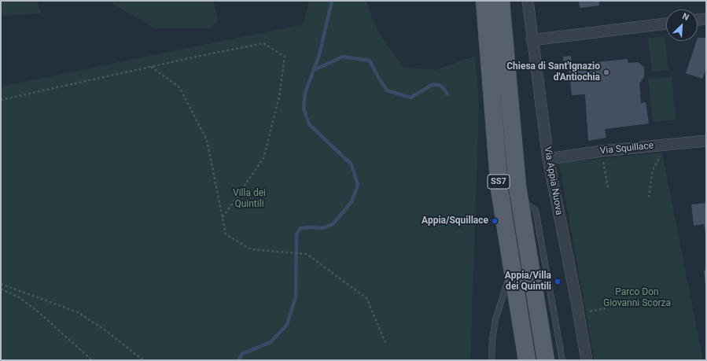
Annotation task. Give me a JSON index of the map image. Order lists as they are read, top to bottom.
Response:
{
  "streets": {
    "main road": ["SS7"],
    "street": ["Via Squillace", "Via Appia Nuova"]
  },
  "crossings": [
    ["Via Squillace", "Via Appia Nuova"]
  ],
  "parks": ["Villa dei Quintili", "Parco Don Giovanni Scorza"],
  "places": ["Chiesa di Sant'Ignazio d'Antiochia", "Appia/Squillace", "Appia/Villa dei Quintili"],
  "north": "top right"
}
